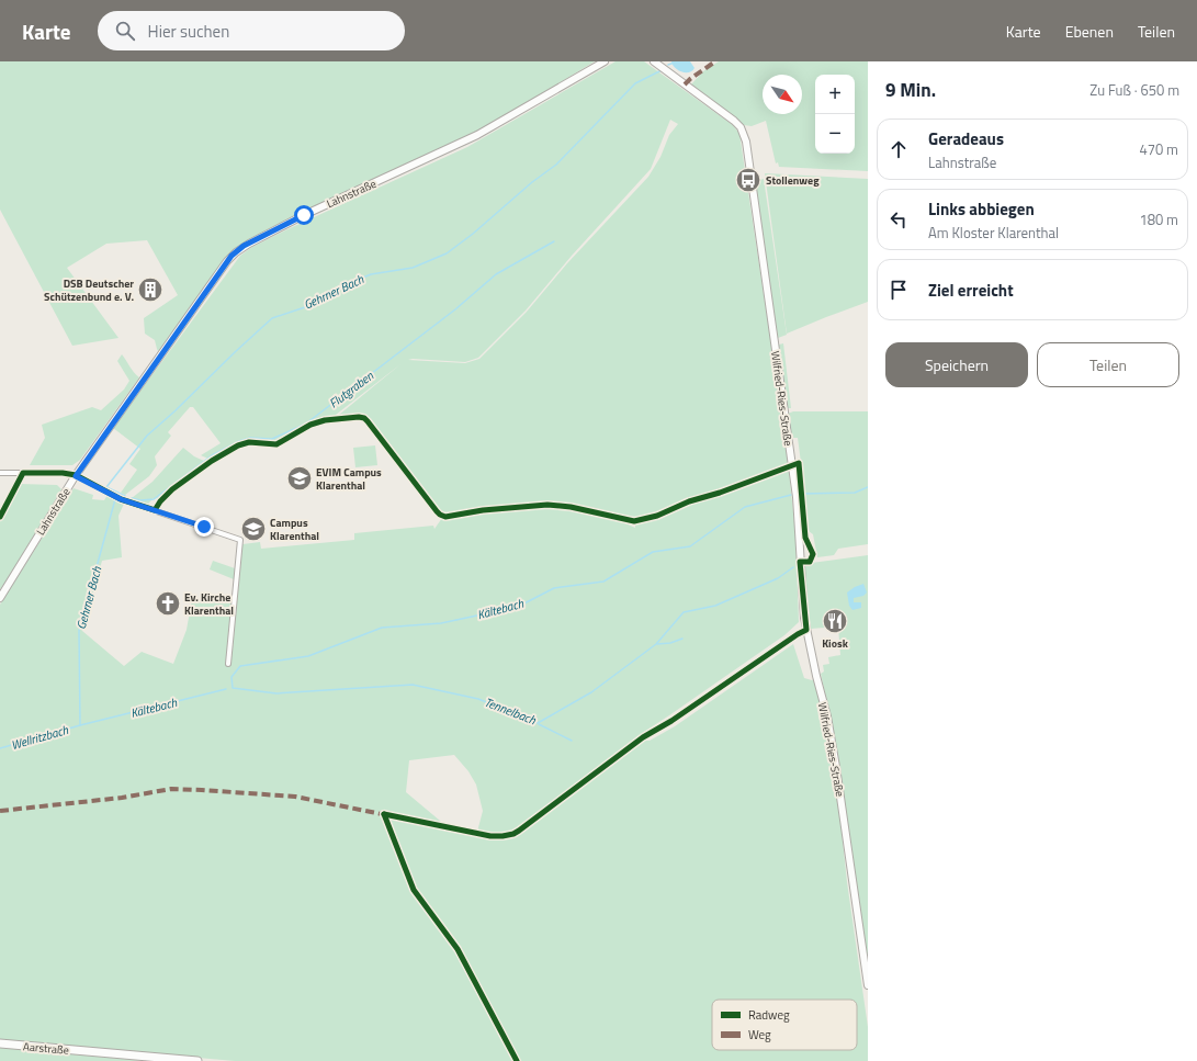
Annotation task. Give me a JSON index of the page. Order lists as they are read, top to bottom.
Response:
{
  "streets": {
    "main road": ["Aarstraße"],
    "street": ["Lahnstraße", "Wilfried-Ries-Straße"]
  },
  "water": [
    "Gehrner Bach",
    "Flutgraben",
    "Kältebach",
    "Tennelbach",
    "Wellritzbach"
  ],
  "places": {
    "bus stop": ["Stollenweg"],
    "building": ["DSB Deutscher Schützenbund e. V."],
    "school or university": ["EVIM Campus Klarenthal", "Campus Klarenthal"],
    "church": ["Ev. Kirche Klarenthal"],
    "restaurant": ["Kiosk"]
  },
  "legend": ["Radweg", "Weg"],
  "north": "bottom right",
  "page": {
    "header": "Karte",
    "search": "Hier suchen",
    "nav": ["Karte", "Ebenen", "Teilen"],
    "heading": ["9 Min.", "Zu Fuß · 650 m"],
    "map_buttons": ["+", "−"],
    "list": [
      ["Geradeaus", "Lahnstraße", "470 m"],
      ["Links abbiegen", "Am Kloster Klarenthal", "180 m"],
      "Ziel erreicht"
    ],
    "buttons": ["Speichern", "Teilen"]
  }
}
